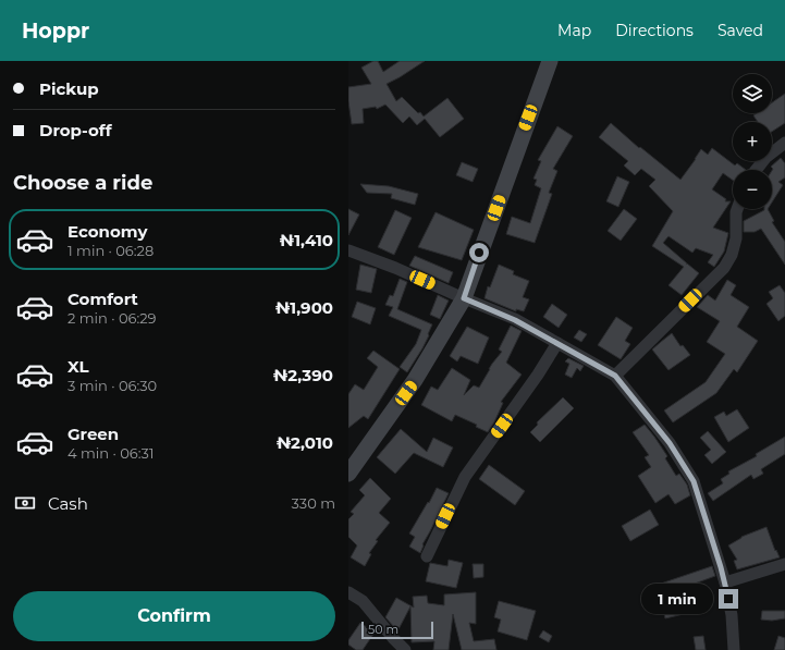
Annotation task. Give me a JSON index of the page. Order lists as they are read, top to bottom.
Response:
{
  "scale_bar": "50 m",
  "page": {
    "header": "Hoppr",
    "nav": ["Map", "Directions", "Saved"],
    "banner": ["Pickup", "Drop-off"],
    "map_buttons": ["+", "−"],
    "heading": "Choose a ride",
    "list": [
      {
        "name": "Economy",
        "note": "1 min · 06:28",
        "value": "₦1,410"
      },
      {
        "name": "Comfort",
        "note": "2 min · 06:29",
        "value": "₦1,900"
      },
      {
        "name": "XL",
        "note": "3 min · 06:30",
        "value": "₦2,390"
      },
      {
        "name": "Green",
        "note": "4 min · 06:31",
        "value": "₦2,010"
      }
    ],
    "pay": ["Cash", "330 m"],
    "buttons": "Confirm",
    "bubble": "1 min",
    "scale": "50 m"
  }
}
